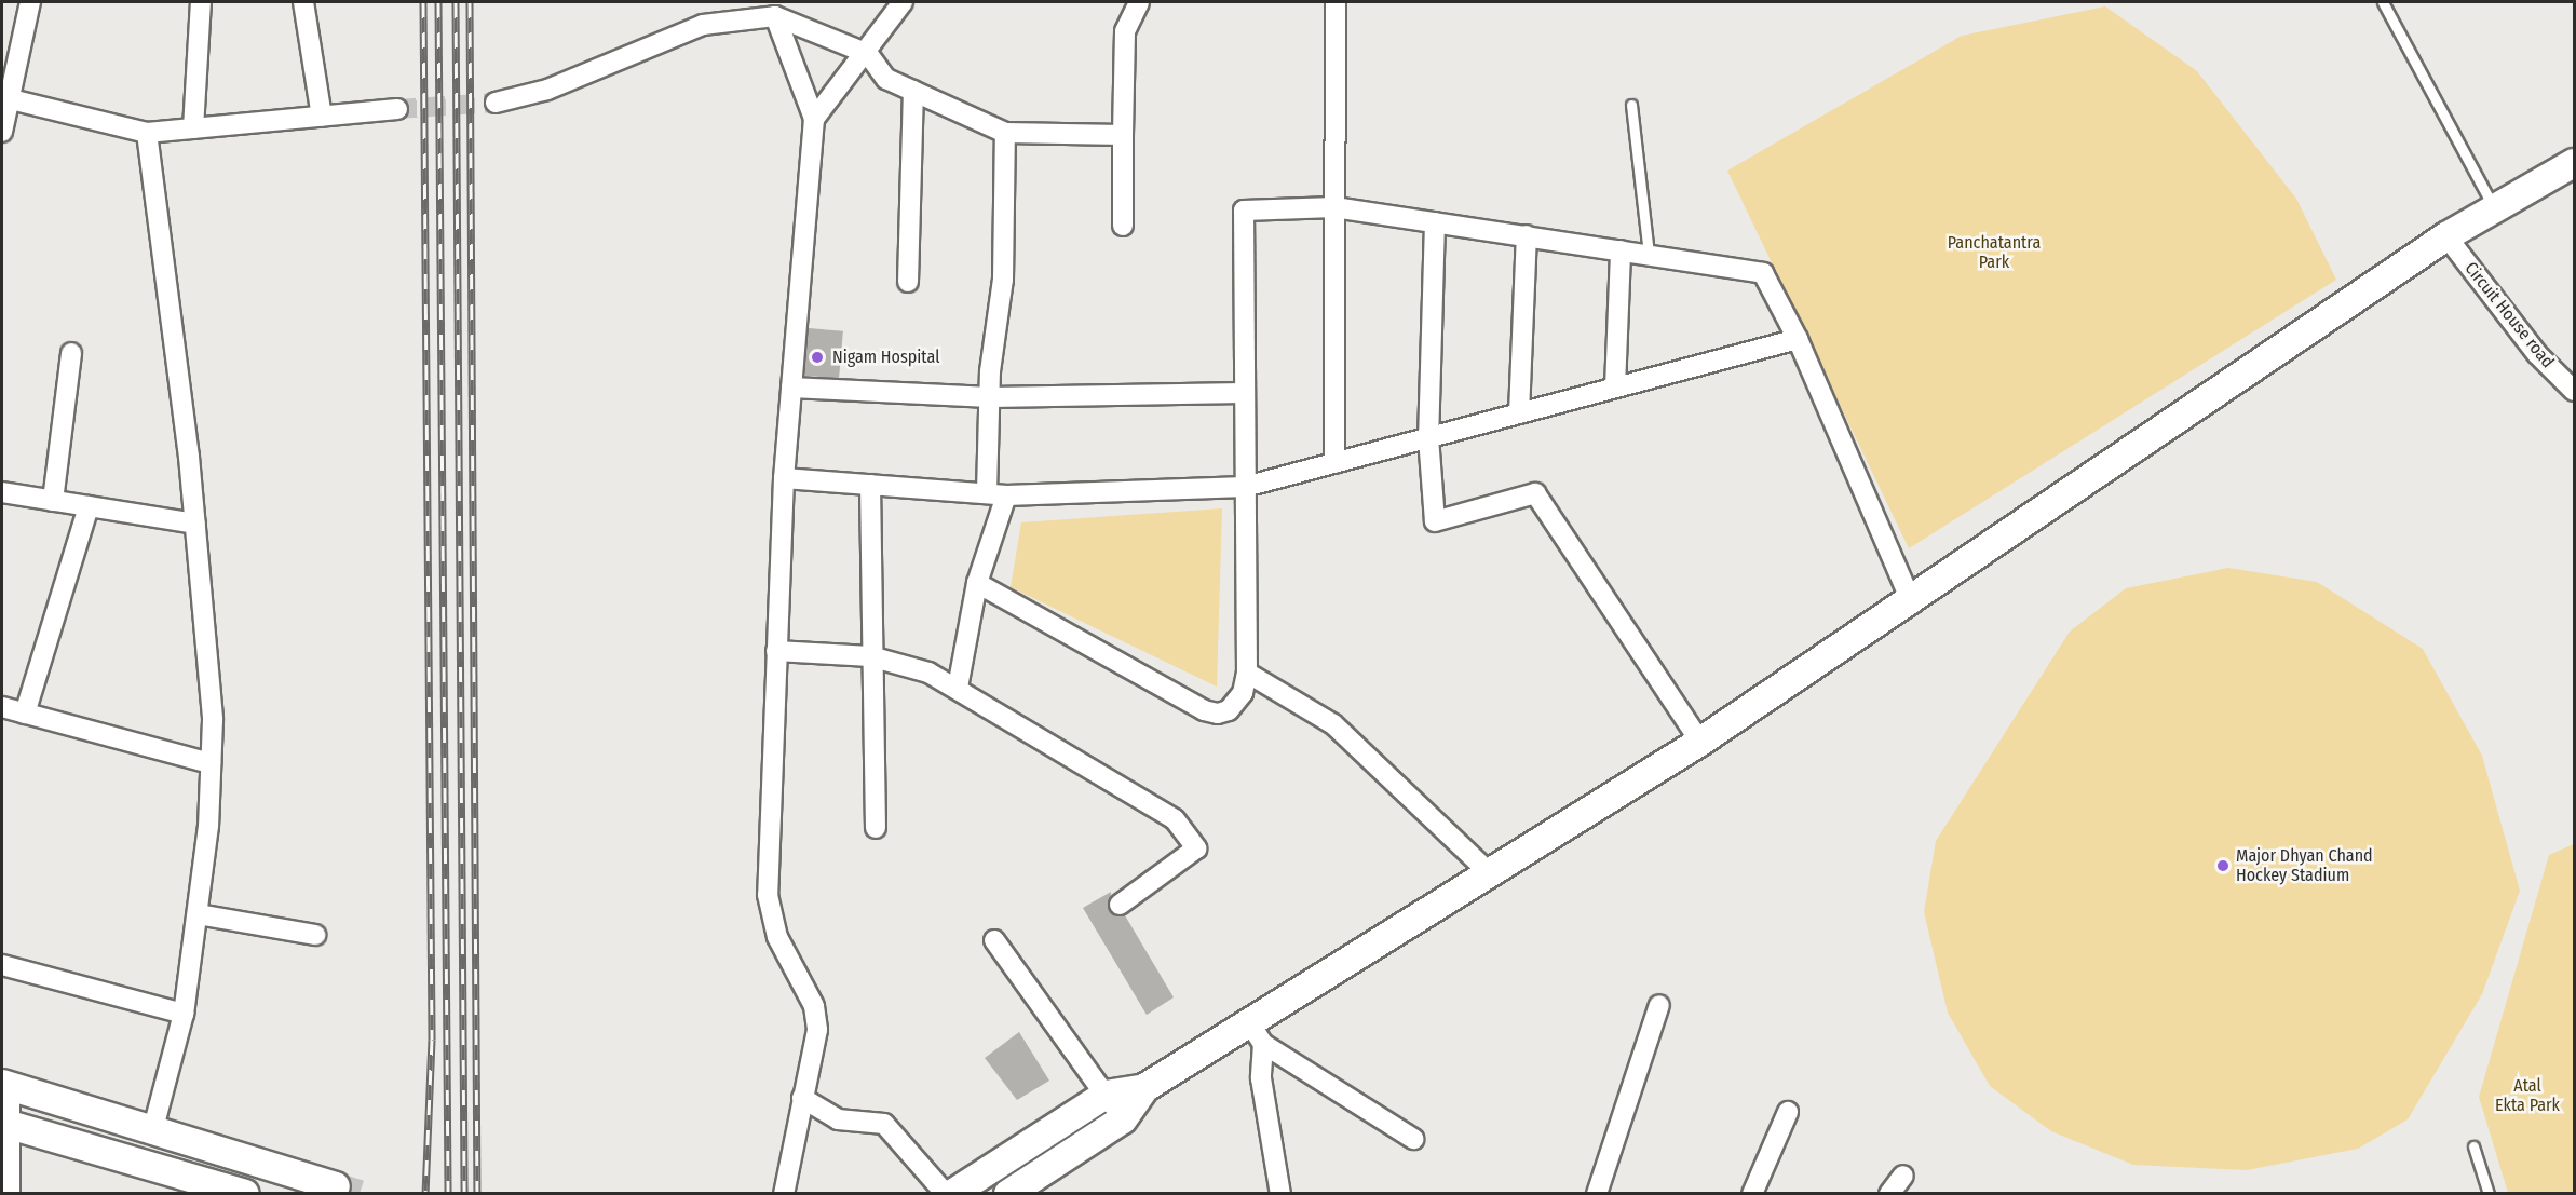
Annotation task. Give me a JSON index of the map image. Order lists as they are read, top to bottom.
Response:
{
  "streets": {
    "street": ["Circuit House road"]
  },
  "parks": ["Panchatantra Park", "Atal Ekta Park"],
  "places": ["Nigam Hospital", "Major Dhyan Chand Hockey Stadium"]
}
